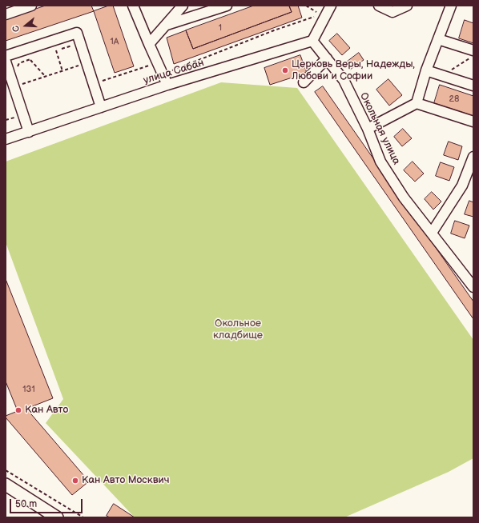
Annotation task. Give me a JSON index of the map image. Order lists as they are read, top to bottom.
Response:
{
  "streets": {
    "street": ["улица Сабан", "Окольная улица"]
  },
  "crossings": [
    ["улица Сабан", "Окольная улица"]
  ],
  "parks": ["Окольное кладбище"],
  "places": ["Церковь Веры, Надежды, Любови и Софии", "Кан Авто", "Кан Авто Москвич"],
  "house_numbers": [
    "1",
    "1А",
    "28",
    "131"
  ],
  "scale_bar": "50 m",
  "north": "left"
}
